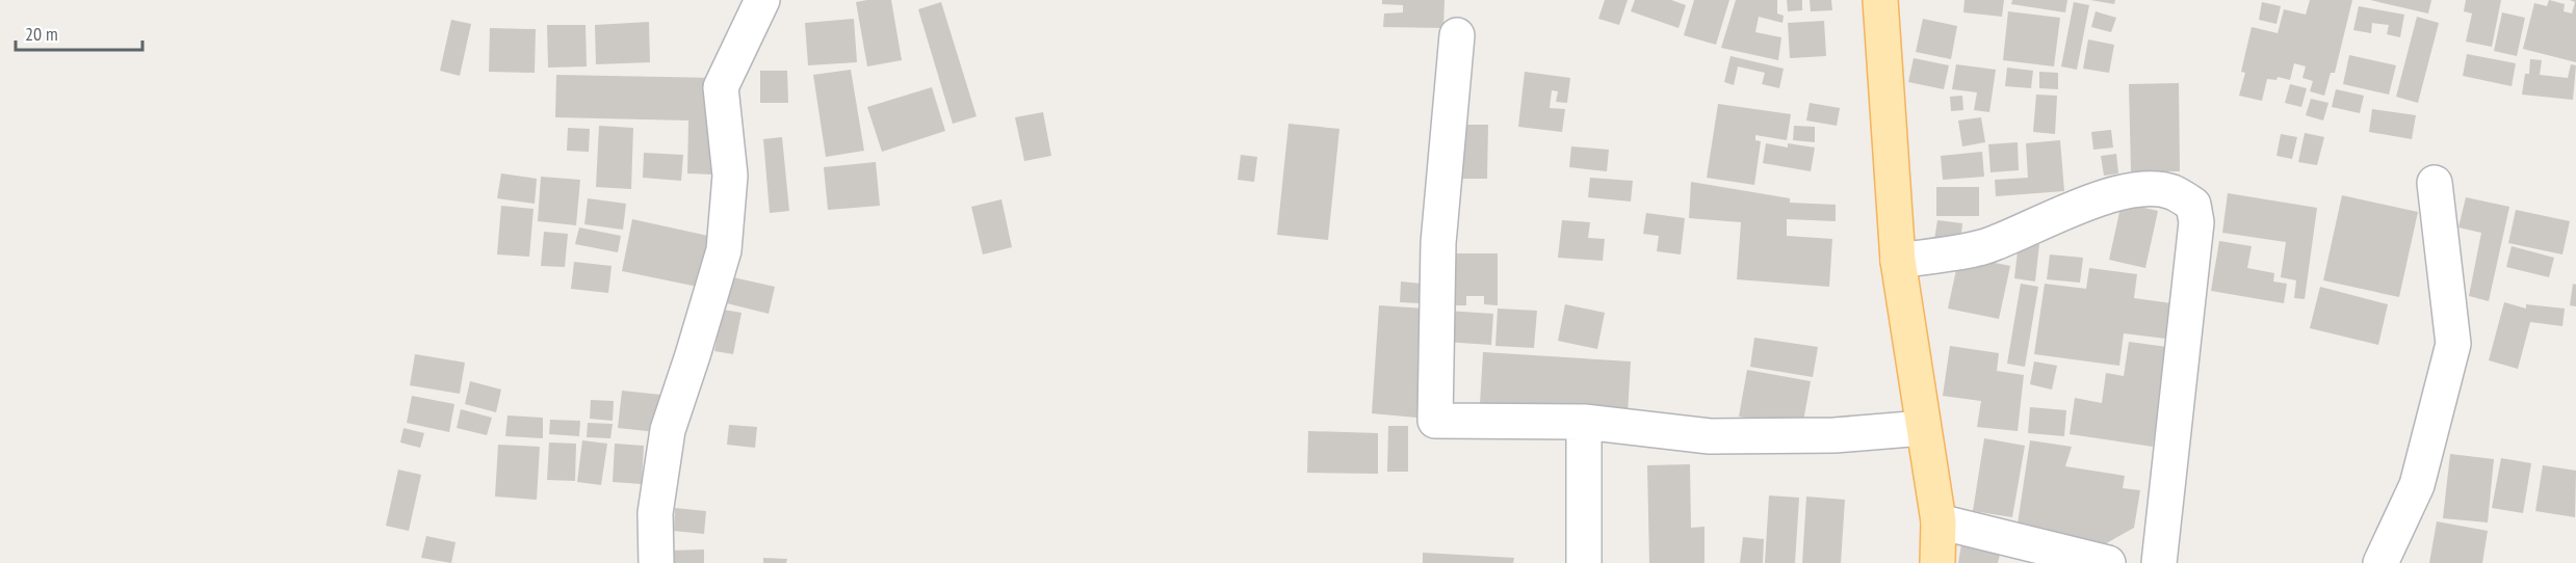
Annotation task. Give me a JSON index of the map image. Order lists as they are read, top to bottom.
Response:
{
  "scale_bar": "20 m"
}
